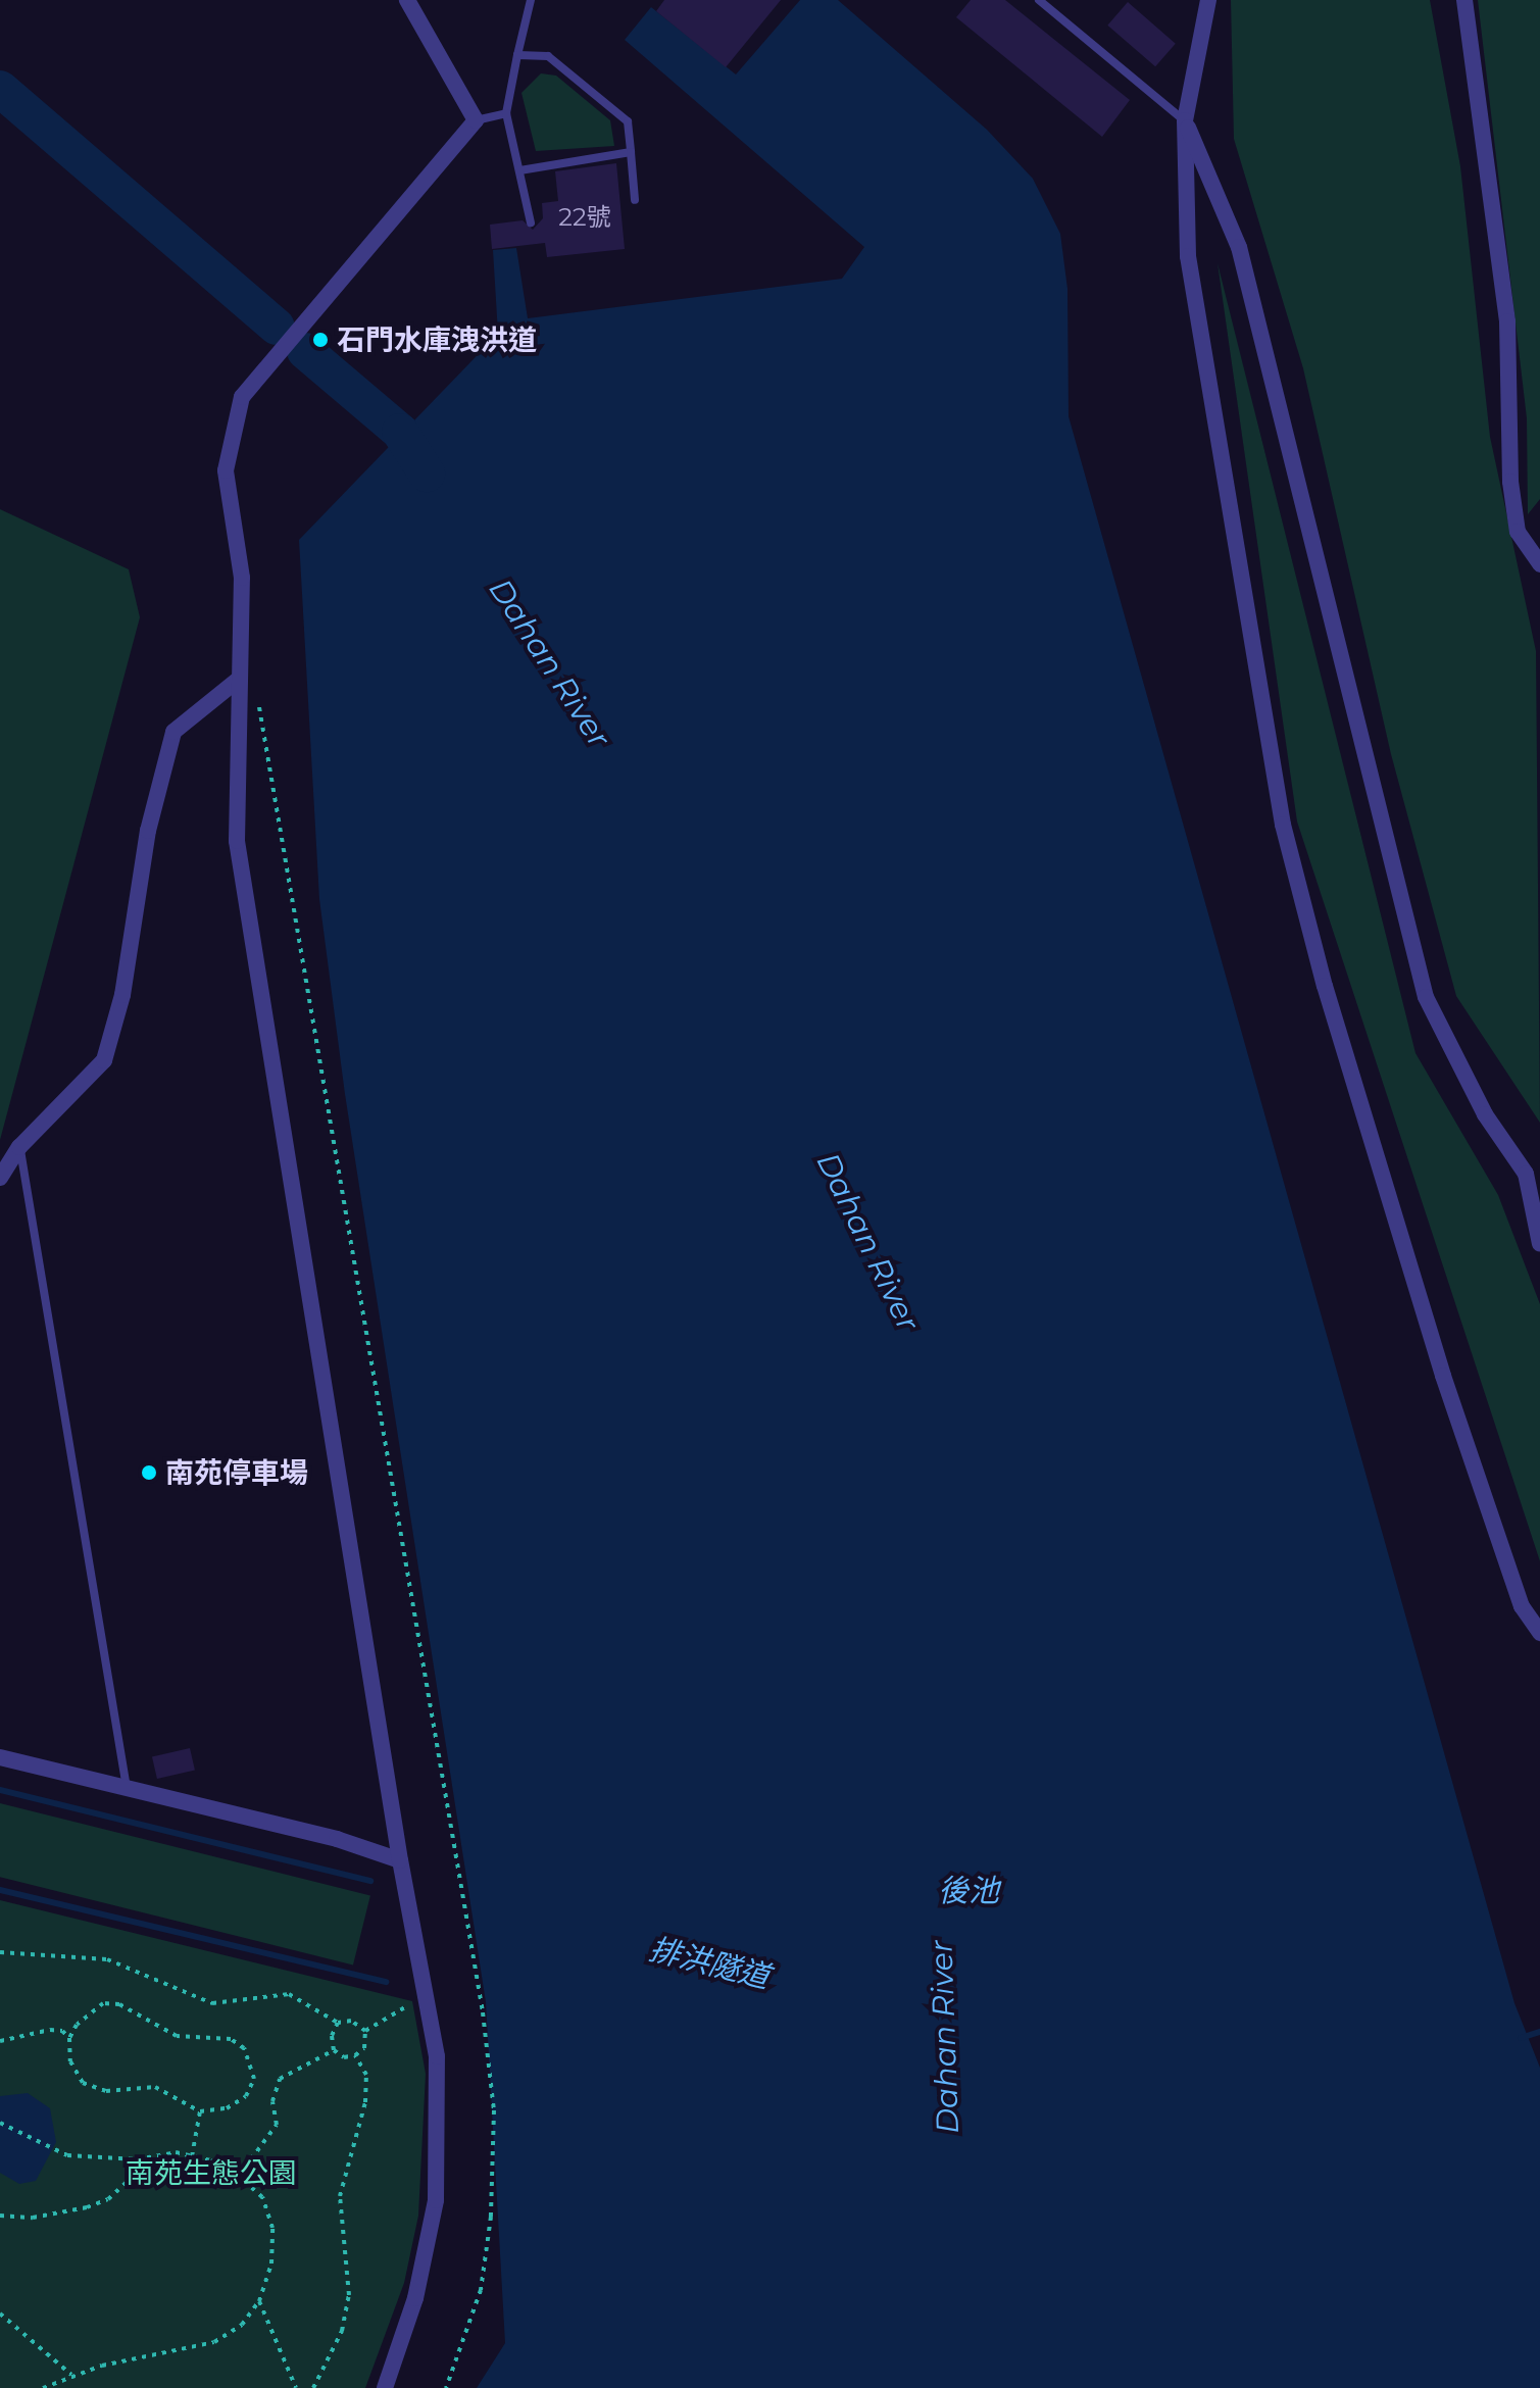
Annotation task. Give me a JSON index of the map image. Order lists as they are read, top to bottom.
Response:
{
  "water": ["Dahan River", "後池", "排洪隧道"],
  "parks": ["南苑生態公園"],
  "places": ["石門水庫洩洪道", "南苑停車場"],
  "house_numbers": ["22號"]
}
